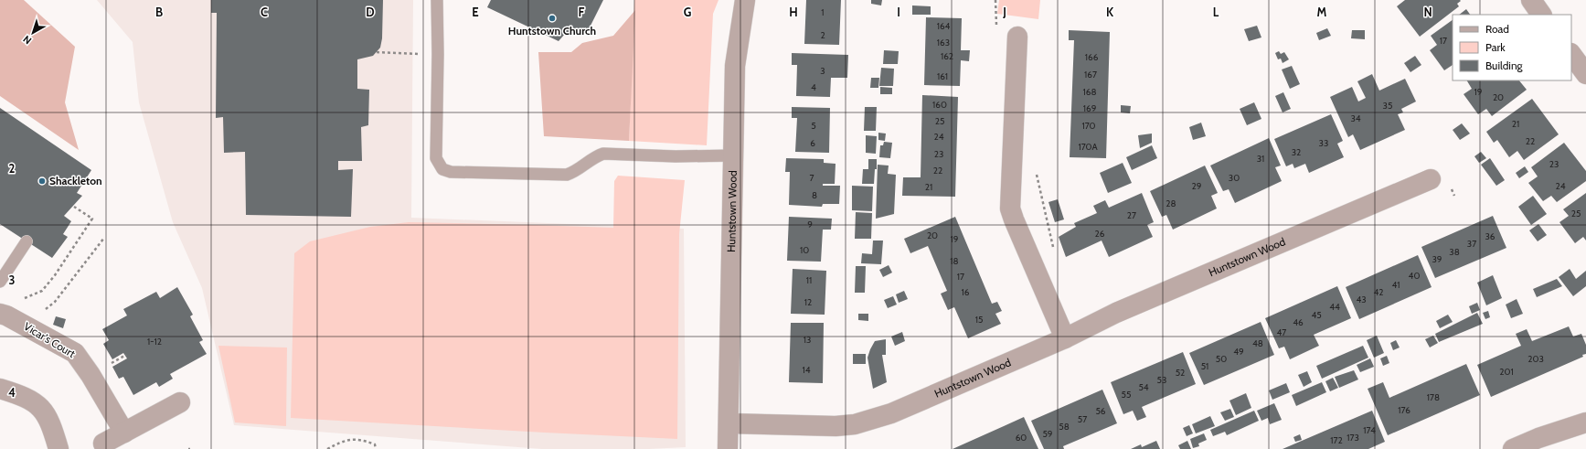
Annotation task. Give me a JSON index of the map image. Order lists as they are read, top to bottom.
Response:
{
  "streets": {
    "street": ["Huntstown Wood", "Vicar's Court"]
  },
  "places": ["Huntstown Church", "Shackleton"],
  "house_numbers": [
    "1",
    "164",
    "2",
    "17",
    "163",
    "162",
    "166",
    "3",
    "167",
    "161",
    "4",
    "168",
    "19",
    "20",
    "160",
    "35",
    "169",
    "34",
    "25",
    "21",
    "5",
    "170",
    "24",
    "22",
    "6",
    "33",
    "170A",
    "32",
    "23",
    "31",
    "23",
    "22",
    "7",
    "30",
    "29",
    "24",
    "21",
    "8",
    "28",
    "25",
    "27",
    "9",
    "26",
    "20",
    "36",
    "19",
    "37",
    "10",
    "38",
    "39",
    "18",
    "40",
    "17",
    "11",
    "41",
    "16",
    "42",
    "43",
    "12",
    "44",
    "45",
    "15",
    "46",
    "47",
    "13",
    "1-12",
    "48",
    "49",
    "50",
    "203",
    "51",
    "14",
    "201",
    "52",
    "53",
    "54",
    "55",
    "178",
    "176",
    "56",
    "57",
    "58",
    "174",
    "59",
    "60",
    "173",
    "172"
  ],
  "legend": ["Road", "Park", "Building"],
  "north": "bottom left",
  "grid": {
    "columns": [
      "B",
      "C",
      "D",
      "E",
      "F",
      "G",
      "H",
      "I",
      "J",
      "K",
      "L",
      "M",
      "N"
    ],
    "rows": ["2", "3", "4"]
  }
}
